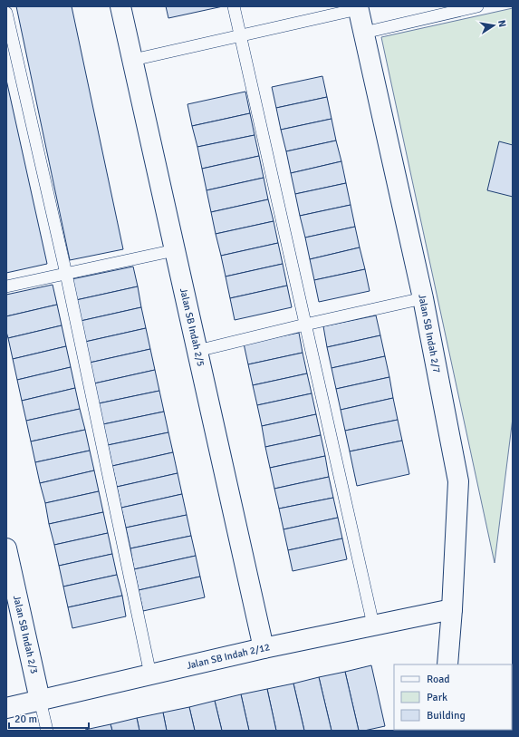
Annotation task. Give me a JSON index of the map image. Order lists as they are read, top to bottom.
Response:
{
  "streets": {
    "street": [
      "Jalan SB Indah 2/5",
      "Jalan SB Indah 2/7",
      "Jalan SB Indah 2/3",
      "Jalan SB Indah 2/12"
    ]
  },
  "crossings": [
    ["Jalan SB Indah 2/5", "Jalan SB Indah 2/12"],
    ["Jalan SB Indah 2/7", "Jalan SB Indah 2/12"],
    ["Jalan SB Indah 2/3", "Jalan SB Indah 2/12"]
  ],
  "legend": ["Road", "Park", "Building"],
  "scale_bar": "20 m",
  "north": "right"
}
